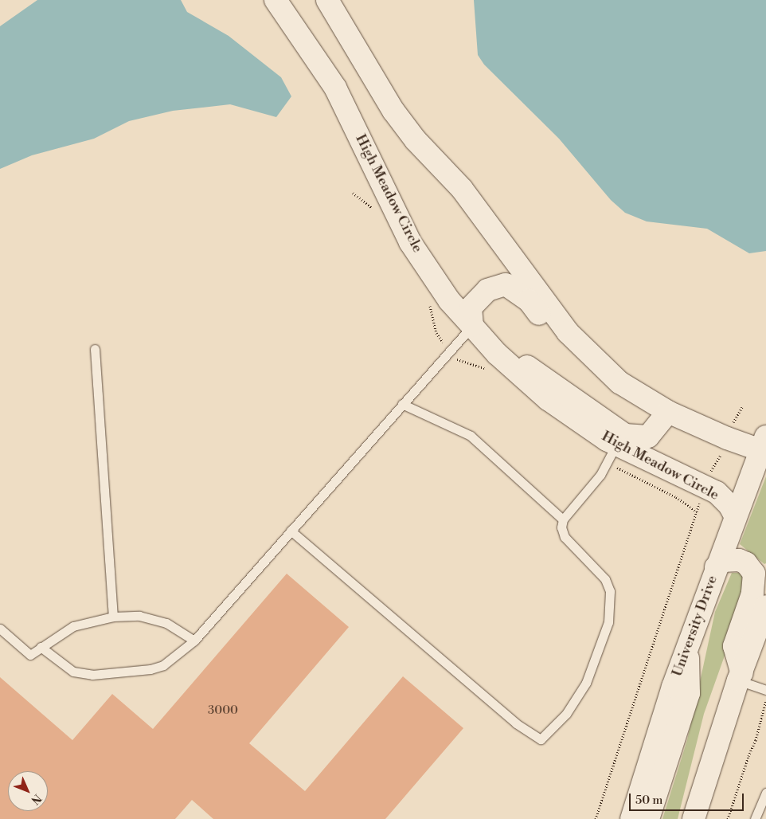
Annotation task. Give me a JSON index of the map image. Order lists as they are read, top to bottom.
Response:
{
  "streets": {
    "street": ["High Meadow Circle", "University Drive"]
  },
  "crossings": [
    ["High Meadow Circle", "University Drive"]
  ],
  "house_numbers": ["3000"],
  "scale_bar": "50 m",
  "north": "bottom right"
}
